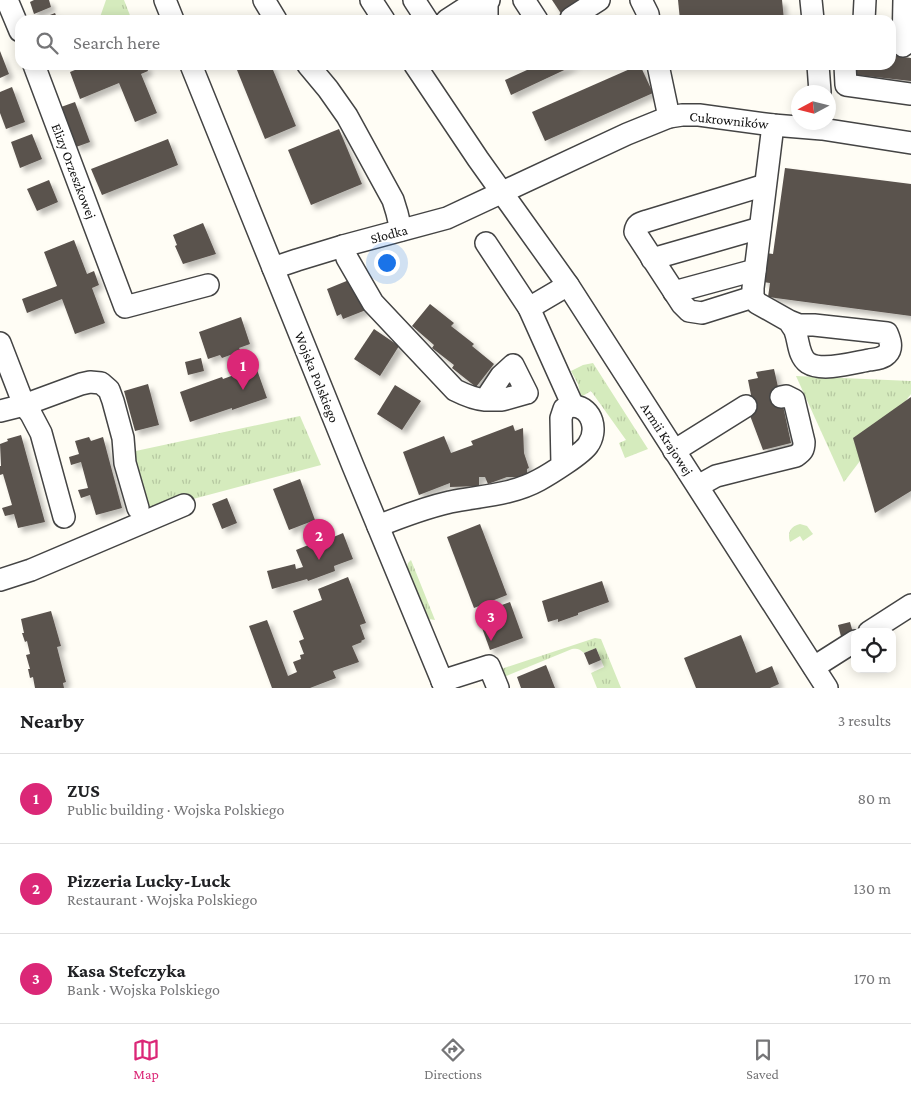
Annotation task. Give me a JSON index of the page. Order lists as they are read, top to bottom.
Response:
{
  "streets": {
    "street": [
      "Cukrowników",
      "Elizy Orzeszkowej",
      "Słodka",
      "Wojska Polskiego",
      "Armii Krajowej"
    ]
  },
  "crossings": [
    ["Cukrowników", "Słodka"],
    ["Cukrowników", "Armii Krajowej"],
    ["Słodka", "Wojska Polskiego"],
    ["Słodka", "Armii Krajowej"]
  ],
  "north": "left",
  "page": {
    "search": "Search here",
    "pins": ["1", "2", "3"],
    "heading": ["Nearby", "3 results"],
    "list": [
      {
        "mark": "1",
        "name": "ZUS",
        "note": "Public building · Wojska Polskiego",
        "value": "80 m"
      },
      {
        "mark": "2",
        "name": "Pizzeria Lucky-Luck",
        "note": "Restaurant · Wojska Polskiego",
        "value": "130 m"
      },
      {
        "mark": "3",
        "name": "Kasa Stefczyka",
        "note": "Bank · Wojska Polskiego",
        "value": "170 m"
      }
    ],
    "nav": ["Map", "Directions", "Saved"]
  }
}
